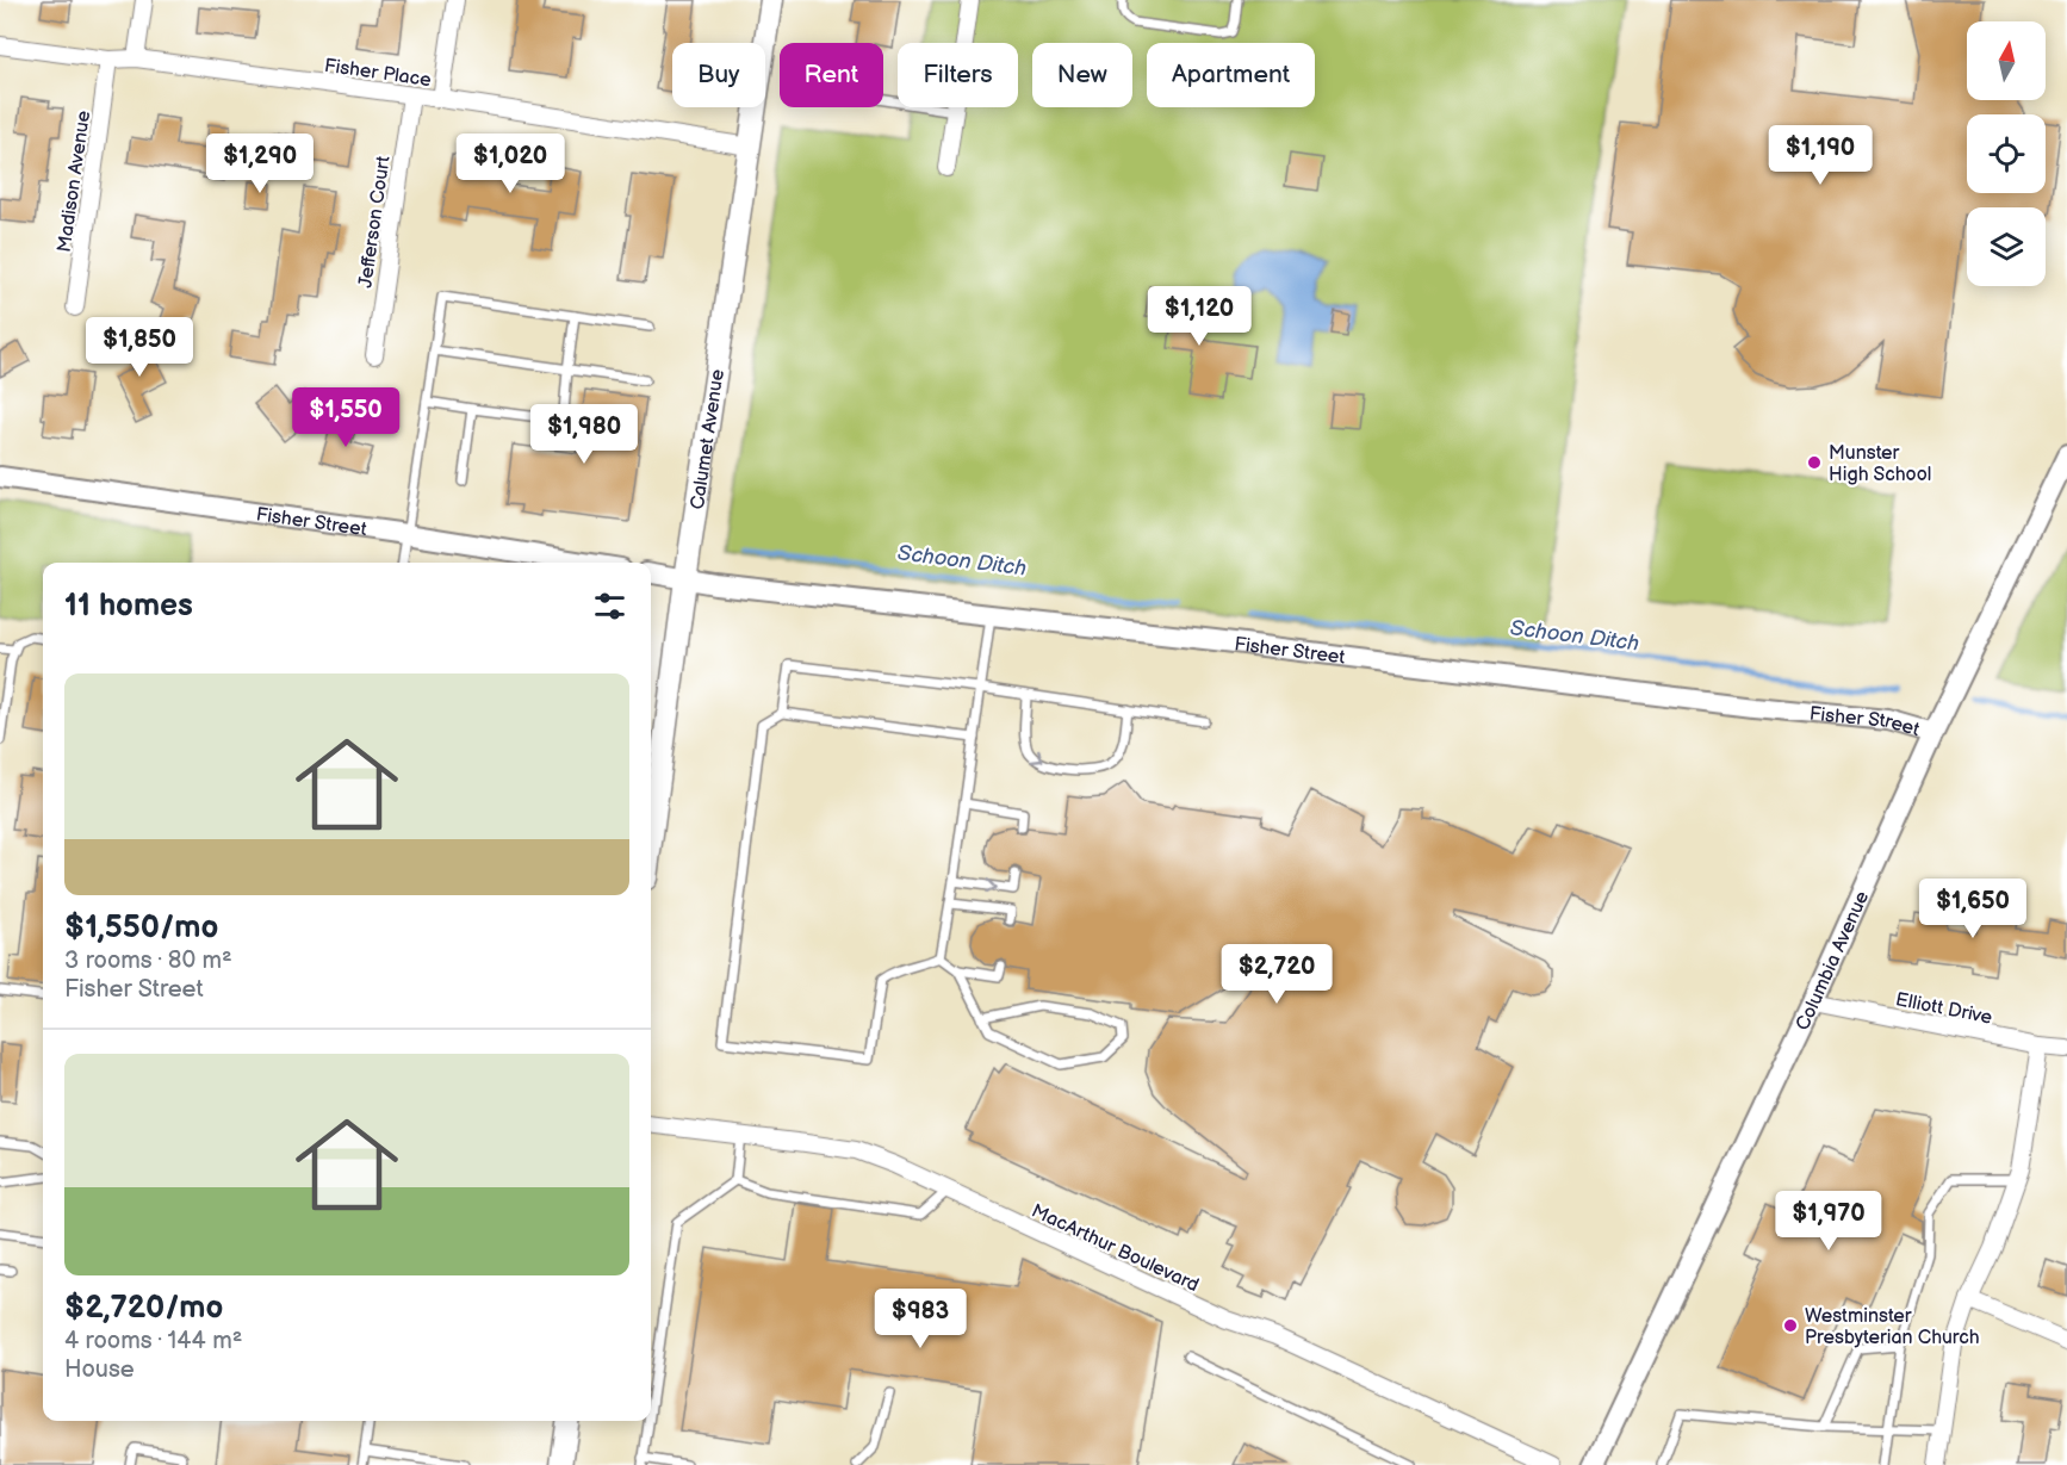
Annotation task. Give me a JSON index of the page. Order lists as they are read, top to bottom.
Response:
{
  "streets": {
    "main road": ["Calumet Avenue"],
    "street": [
      "Fisher Place",
      "Madison Avenue",
      "Jefferson Court",
      "Fisher Street",
      "Columbia Avenue",
      "Elliott Drive",
      "MacArthur Boulevard"
    ]
  },
  "crossings": [
    ["Fisher Place", "Madison Avenue"],
    ["Fisher Place", "Jefferson Court"],
    ["Fisher Place", "Calumet Avenue"],
    ["Calumet Avenue", "Fisher Street"],
    ["Fisher Street", "Columbia Avenue"],
    ["Columbia Avenue", "Elliott Drive"]
  ],
  "water": ["Schoon Ditch"],
  "places": ["Munster High School", "Westminster Presbyterian Church"],
  "north": "top",
  "page": {
    "chip": [
      "Buy",
      "Rent",
      "Filters",
      "New",
      "Apartment"
    ],
    "price": [
      "$1,190",
      "$1,290",
      "$1,020",
      "$1,120",
      "$1,850",
      "$1,550",
      "$1,980",
      "$1,650",
      "$2,720",
      "$1,970",
      "$983"
    ],
    "heading": "11 homes",
    "list": [
      {
        "name": "$1,550/mo",
        "note": "3 rooms · 80 m² · Fisher Street"
      },
      {
        "name": "$2,720/mo",
        "note": "4 rooms · 144 m² · House"
      }
    ]
  }
}
